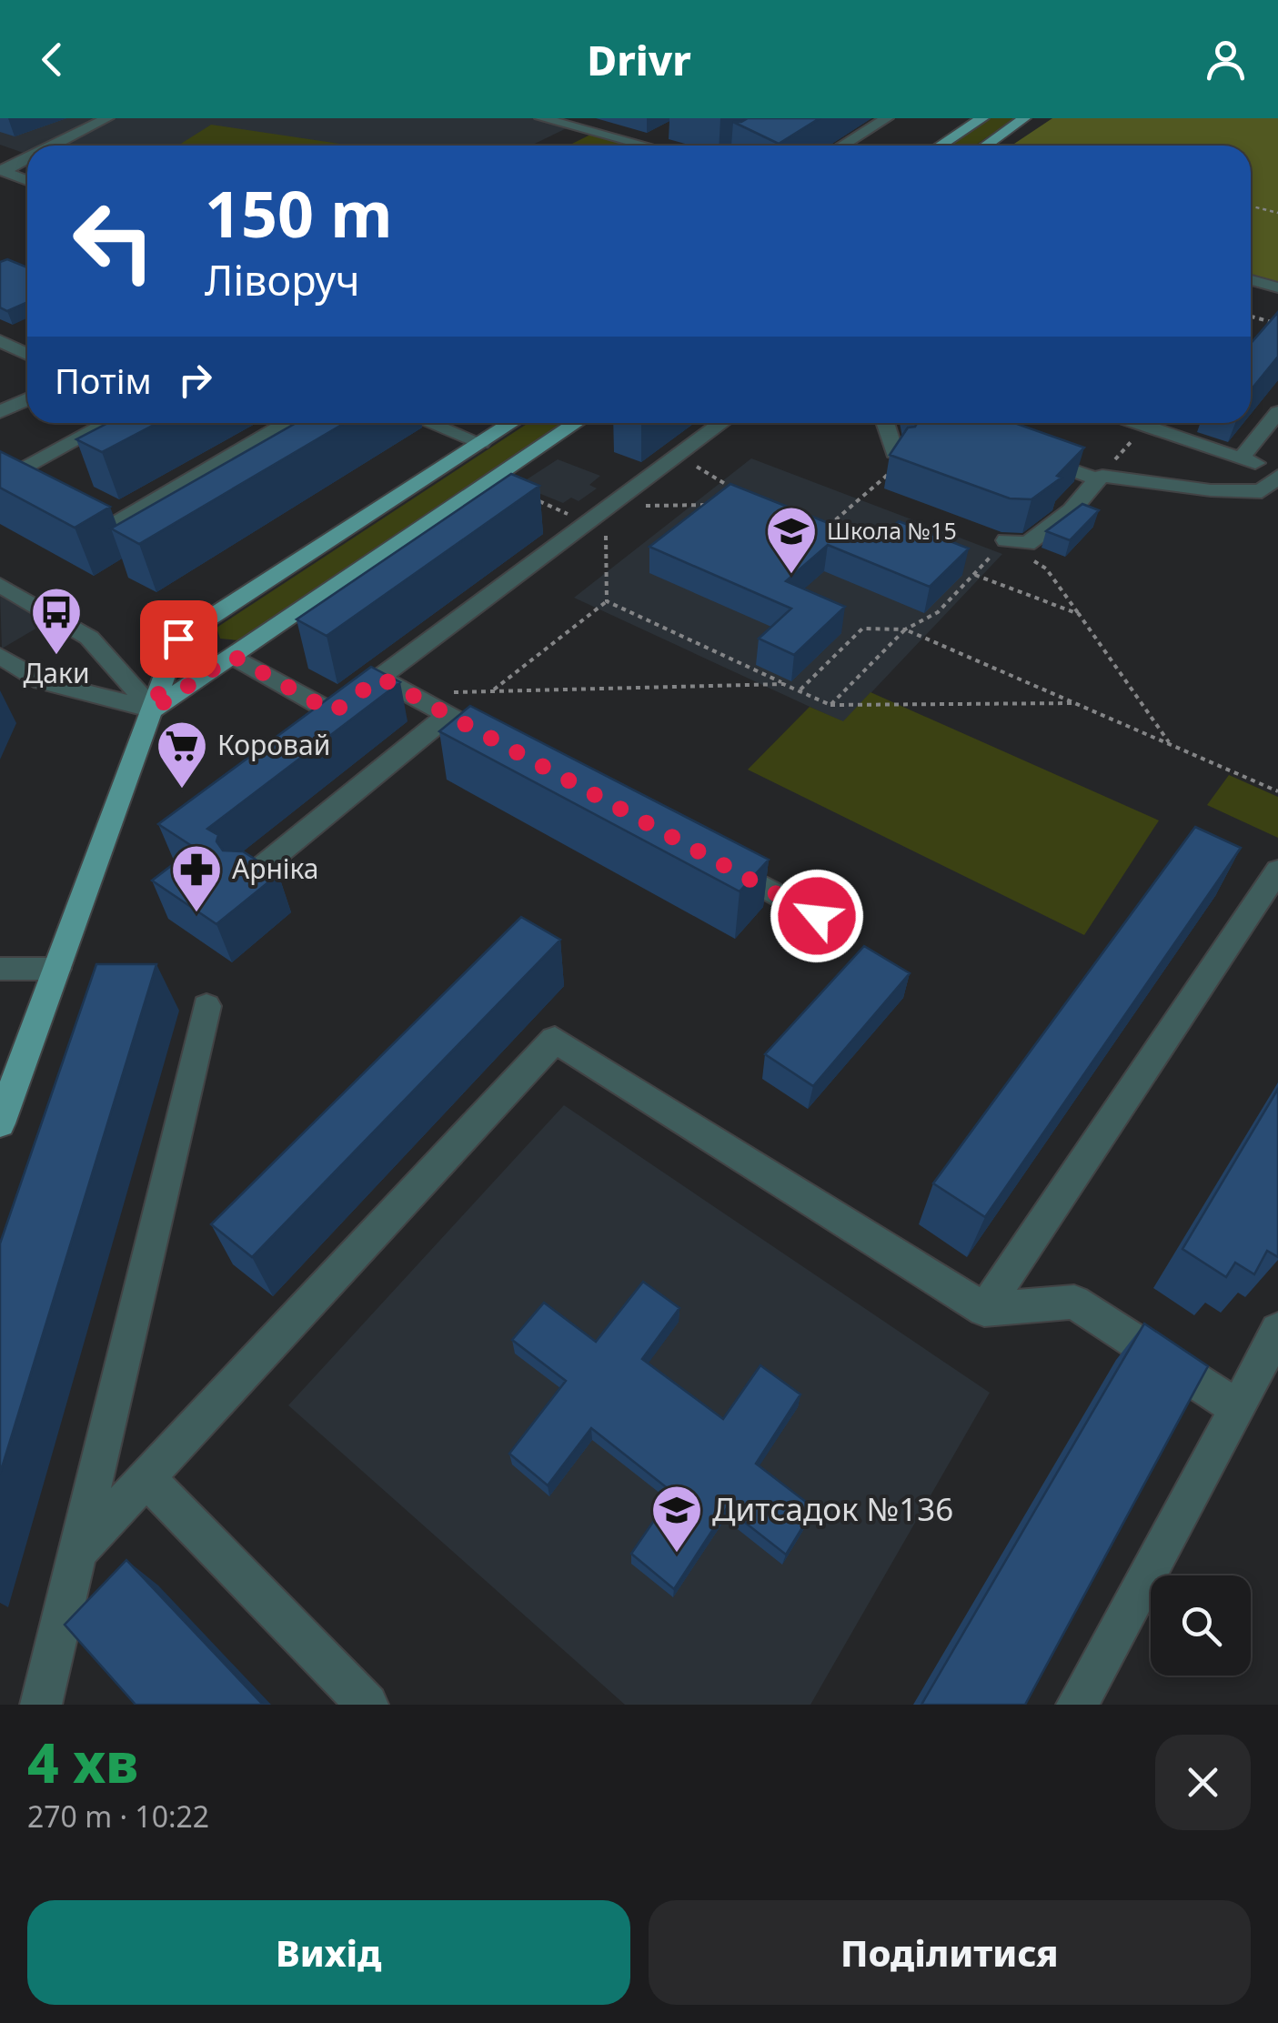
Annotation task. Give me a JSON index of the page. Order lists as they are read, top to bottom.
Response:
{
  "places": {
    "school or university": ["Школа №15", "Дитсадок №136"],
    "bus stop": ["Даки"],
    "supermarket": ["Коровай"],
    "pharmacy": ["Арніка"]
  },
  "page": {
    "header": "Drivr",
    "turn": ["150 m", "Ліворуч"],
    "then": "Потім",
    "heading": ["4 хв", "270 m · 10:22"],
    "buttons": ["Вихід", "Поділитися"]
  }
}
